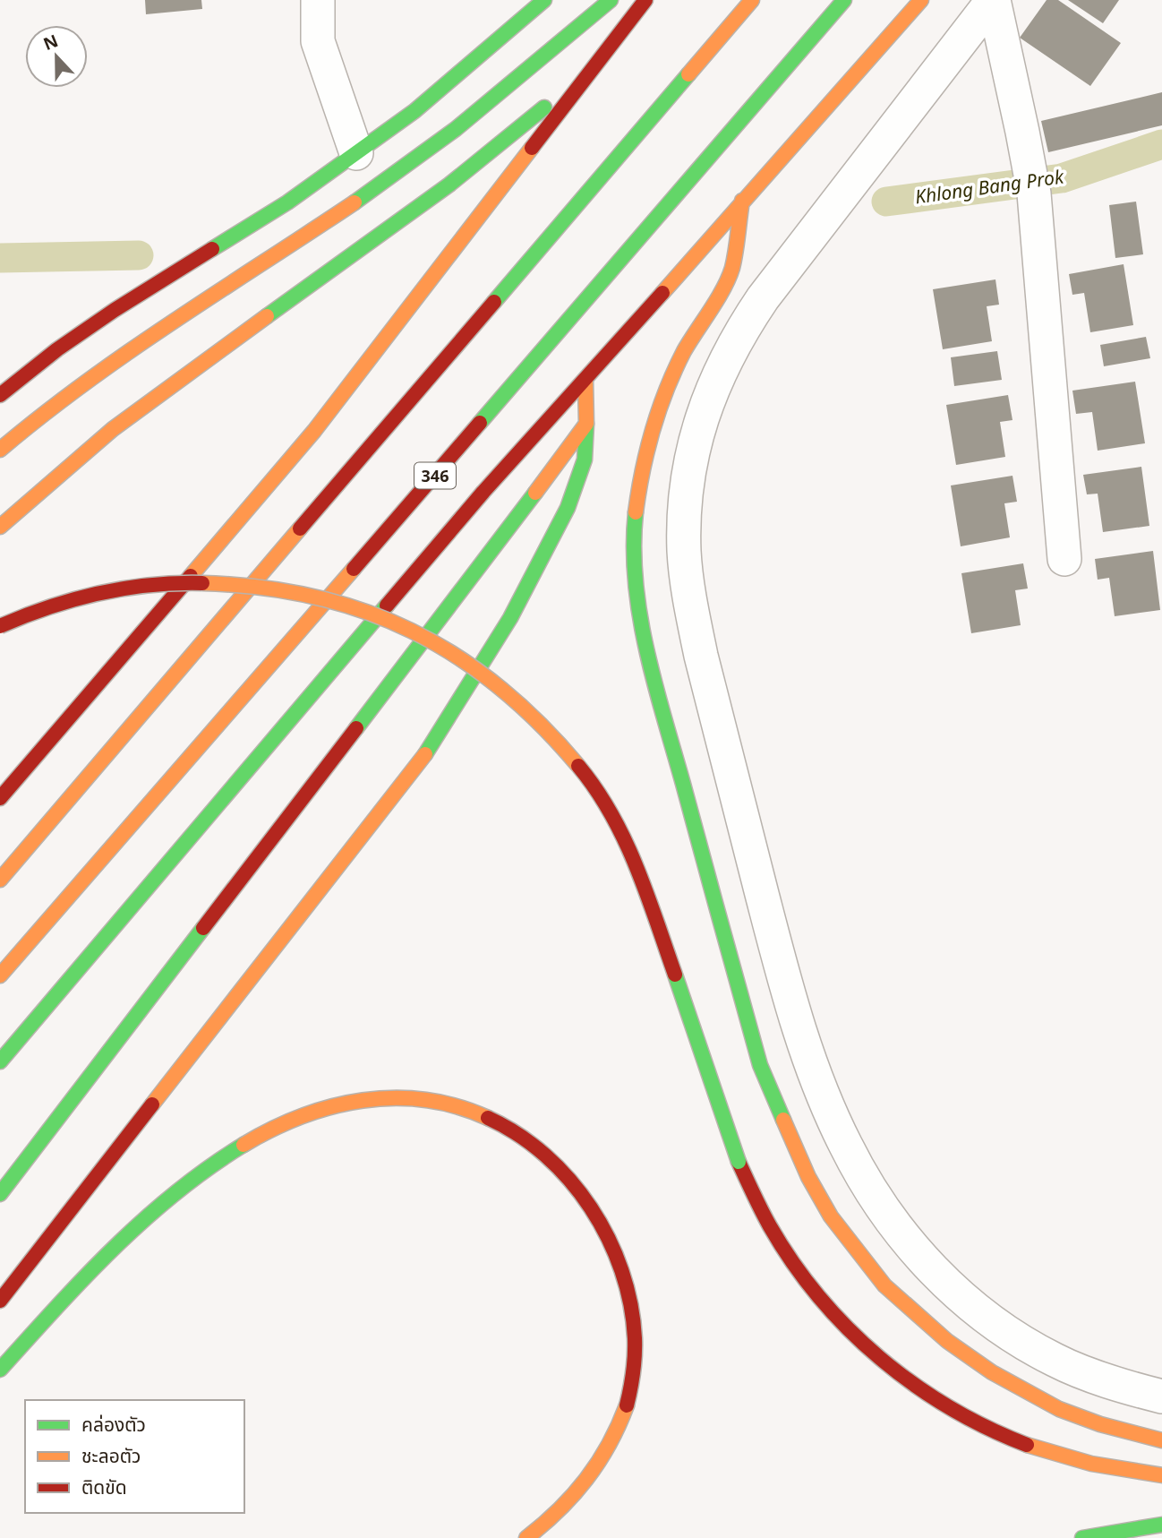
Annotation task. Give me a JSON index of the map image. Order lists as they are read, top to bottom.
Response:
{
  "streets": {
    "main road": ["346"]
  },
  "water": ["Khlong Bang Prok"],
  "legend": ["คล่องตัว", "ชะลอตัว", "ติดขัด"],
  "north": "top"
}
